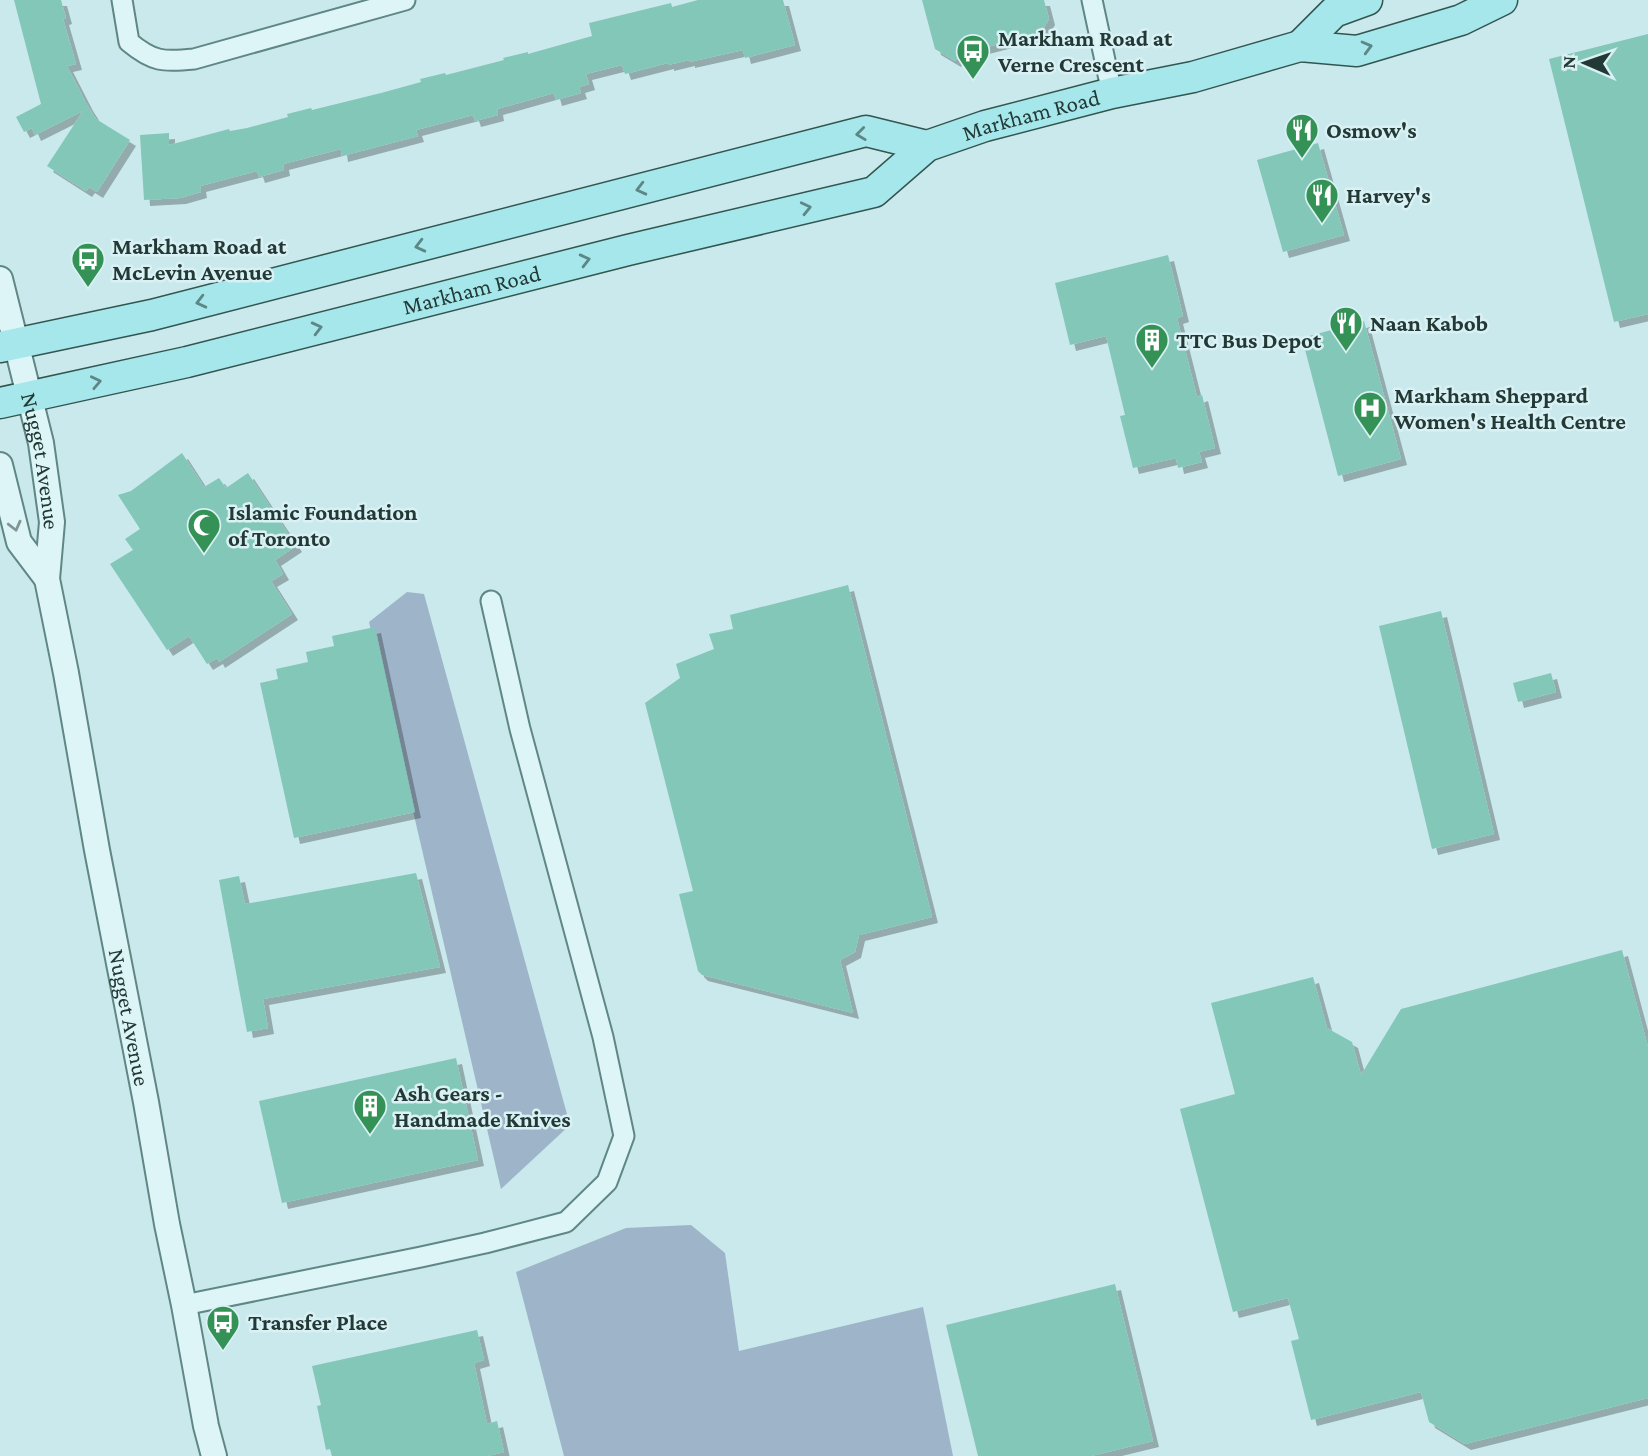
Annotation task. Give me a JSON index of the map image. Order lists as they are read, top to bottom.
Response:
{
  "streets": {
    "main road": ["Markham Road"],
    "street": ["Nugget Avenue"]
  },
  "crossings": [
    ["Markham Road", "Nugget Avenue"]
  ],
  "places": {
    "bus stop": ["Markham Road at Verne Crescent", "Markham Road at McLevin Avenue", "Transfer Place"],
    "restaurant": ["Osmow's", "Harvey's", "Naan Kabob"],
    "building": ["TTC Bus Depot", "Ash Gears - Handmade Knives"],
    "hospital": ["Markham Sheppard Women's Health Centre"],
    "mosque": ["Islamic Foundation of Toronto"]
  },
  "north": "left"
}
